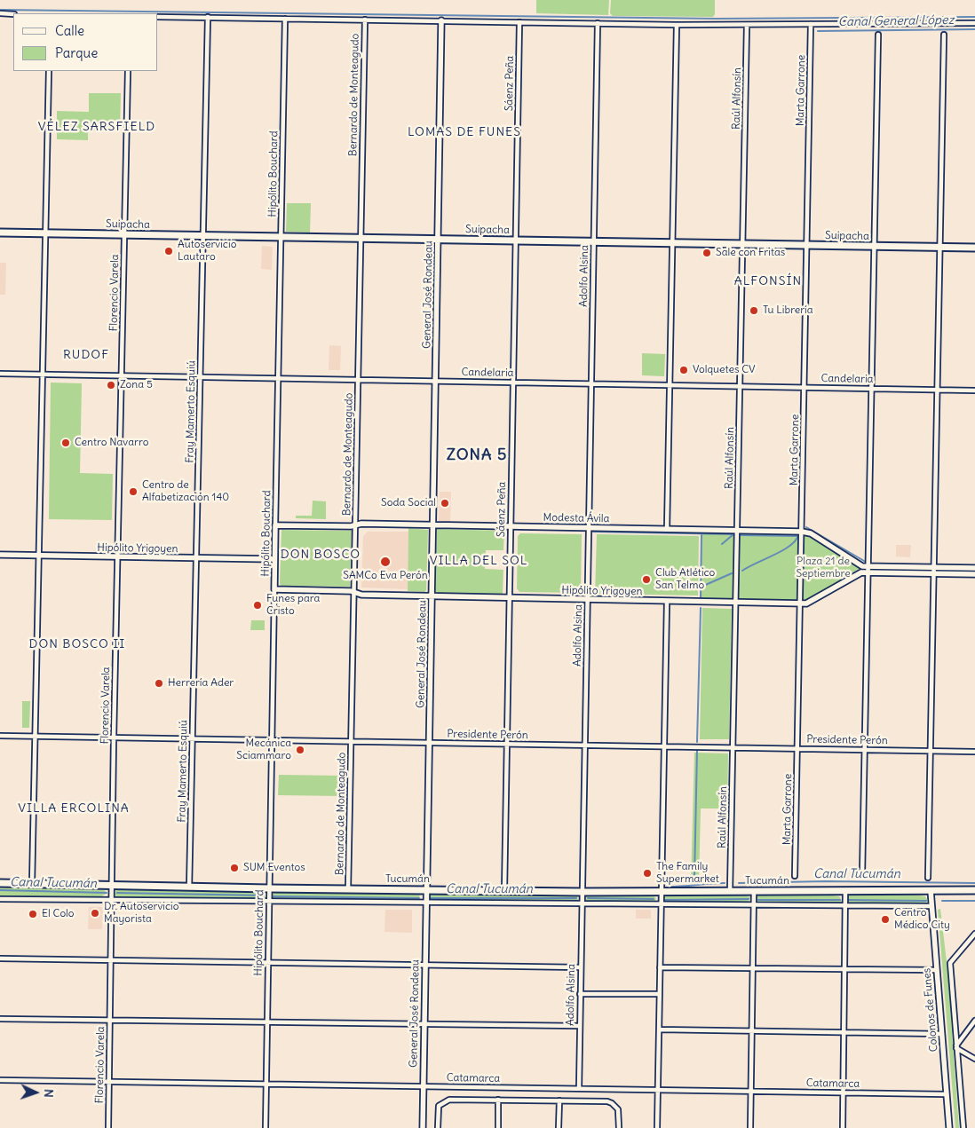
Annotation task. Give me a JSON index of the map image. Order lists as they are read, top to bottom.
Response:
{
  "streets": {
    "main road": ["Suipacha", "Tucumán"],
    "street": [
      "Sáenz Peña",
      "Marta Garrone",
      "Bernardo de Monteagudo",
      "Raúl Alfonsín",
      "Hipólito Bouchard",
      "Adolfo Alsina",
      "Florencio Varela",
      "General José Rondeau",
      "Candelaria",
      "Fray Mamerto Esquiú",
      "Modesta Ávila",
      "Hipólito Yrigoyen",
      "Presidente Perón",
      "Colonos de Funes",
      "Catamarca"
    ]
  },
  "crossings": [
    ["Sáenz Peña", "Suipacha"],
    ["Sáenz Peña", "Candelaria"],
    ["Sáenz Peña", "Modesta Ávila"],
    ["Sáenz Peña", "Hipólito Yrigoyen"],
    ["Sáenz Peña", "Presidente Perón"],
    ["Sáenz Peña", "Tucumán"],
    ["Marta Garrone", "Suipacha"],
    ["Marta Garrone", "Candelaria"],
    ["Marta Garrone", "Modesta Ávila"],
    ["Marta Garrone", "Hipólito Yrigoyen"],
    ["Marta Garrone", "Presidente Perón"],
    ["Bernardo de Monteagudo", "Suipacha"],
    ["Bernardo de Monteagudo", "Candelaria"],
    ["Bernardo de Monteagudo", "Modesta Ávila"],
    ["Bernardo de Monteagudo", "Hipólito Yrigoyen"],
    ["Bernardo de Monteagudo", "Presidente Perón"],
    ["Bernardo de Monteagudo", "Tucumán"],
    ["Raúl Alfonsín", "Suipacha"],
    ["Raúl Alfonsín", "Candelaria"],
    ["Raúl Alfonsín", "Modesta Ávila"],
    ["Raúl Alfonsín", "Hipólito Yrigoyen"],
    ["Raúl Alfonsín", "Presidente Perón"],
    ["Raúl Alfonsín", "Tucumán"],
    ["Hipólito Bouchard", "Suipacha"],
    ["Hipólito Bouchard", "Candelaria"],
    ["Hipólito Bouchard", "Modesta Ávila"],
    ["Hipólito Bouchard", "Hipólito Yrigoyen"],
    ["Hipólito Bouchard", "Presidente Perón"],
    ["Hipólito Bouchard", "Tucumán"],
    ["Hipólito Bouchard", "Catamarca"],
    ["Suipacha", "Adolfo Alsina"],
    ["Suipacha", "Florencio Varela"],
    ["Suipacha", "General José Rondeau"],
    ["Suipacha", "Fray Mamerto Esquiú"],
    ["Adolfo Alsina", "Candelaria"],
    ["Adolfo Alsina", "Modesta Ávila"],
    ["Adolfo Alsina", "Hipólito Yrigoyen"],
    ["Adolfo Alsina", "Presidente Perón"],
    ["Adolfo Alsina", "Tucumán"],
    ["Adolfo Alsina", "Catamarca"],
    ["Florencio Varela", "Candelaria"],
    ["Florencio Varela", "Hipólito Yrigoyen"],
    ["Florencio Varela", "Presidente Perón"],
    ["Florencio Varela", "Tucumán"],
    ["Florencio Varela", "Catamarca"],
    ["General José Rondeau", "Candelaria"],
    ["General José Rondeau", "Modesta Ávila"],
    ["General José Rondeau", "Hipólito Yrigoyen"],
    ["General José Rondeau", "Presidente Perón"],
    ["General José Rondeau", "Tucumán"],
    ["General José Rondeau", "Catamarca"],
    ["Candelaria", "Fray Mamerto Esquiú"],
    ["Fray Mamerto Esquiú", "Hipólito Yrigoyen"],
    ["Fray Mamerto Esquiú", "Presidente Perón"],
    ["Fray Mamerto Esquiú", "Tucumán"],
    ["Modesta Ávila", "Hipólito Yrigoyen"],
    ["Tucumán", "Colonos de Funes"],
    ["Colonos de Funes", "Catamarca"]
  ],
  "districts": [
    "VÉLEZ SARSFIELD",
    "LOMAS DE FUNES",
    "ALFONSÍN",
    "RUDOF",
    "ZONA 5",
    "DON BOSCO",
    "VILLA DEL SOL",
    "DON BOSCO II",
    "VILLA ERCOLINA"
  ],
  "water": ["Canal General López", "Canal Tucumán"],
  "parks": ["Plaza 21 de Septiembre"],
  "places": [
    "Autoservicio Lautaro",
    "Sale con Fritas",
    "Tu Librería",
    "Volquetes CV",
    "Zona 5",
    "Centro Navarro",
    "Centro de Alfabetización 140",
    "Soda Social",
    "SAMCo Eva Perón",
    "Club Atlético San Telmo",
    "Funes para Cristo",
    "Herrería Ader",
    "Mecánica Sciammaro",
    "SUM Eventos",
    "The Family Supermarket",
    "Dr. Autoservicio Mayorista",
    "El Colo",
    "Centro Médico City"
  ],
  "legend": ["Calle", "Parque"],
  "north": "right"
}
